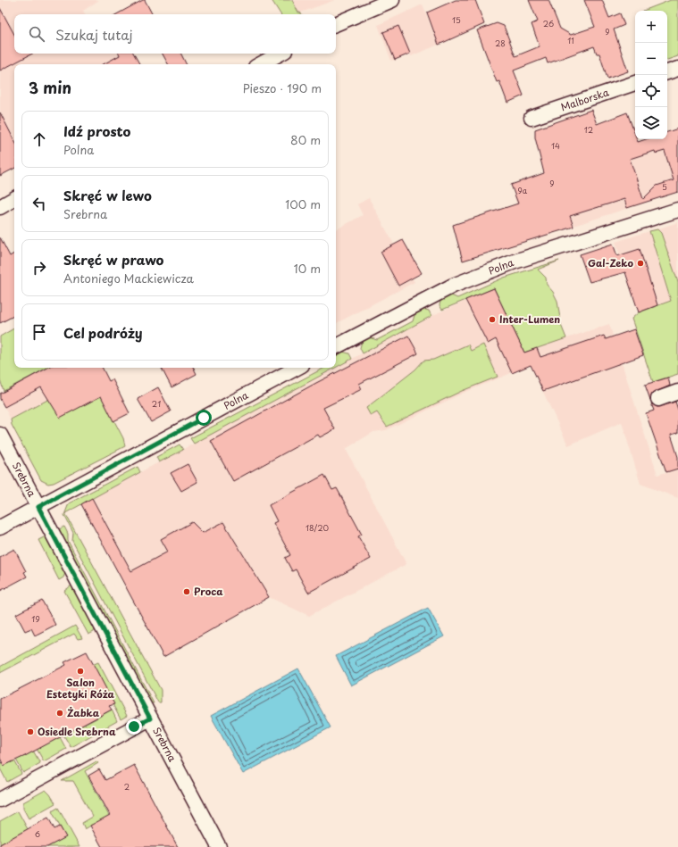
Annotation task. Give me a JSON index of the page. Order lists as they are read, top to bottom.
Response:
{
  "streets": {
    "street": ["Malborska", "Polna", "Srebrna"]
  },
  "crossings": [
    ["Polna", "Srebrna"]
  ],
  "places": [
    "Gal-Zeko",
    "Inter-Lumen",
    "Proca",
    "Salon Estetyki Róża",
    "Żabka",
    "Osiedle Srebrna"
  ],
  "house_numbers": [
    "15",
    "26",
    "9",
    "11",
    "28",
    "12",
    "14",
    "9",
    "5",
    "9a",
    "21",
    "18/20",
    "19",
    "2",
    "6"
  ],
  "page": {
    "map_buttons": ["+", "−"],
    "search": "Szukaj tutaj",
    "heading": ["3 min", "Pieszo · 190 m"],
    "list": [
      ["Idź prosto", "Polna", "80 m"],
      ["Skręć w lewo", "Srebrna", "100 m"],
      ["Skręć w prawo", "Antoniego Mackiewicza", "10 m"],
      "Cel podróży"
    ]
  }
}
